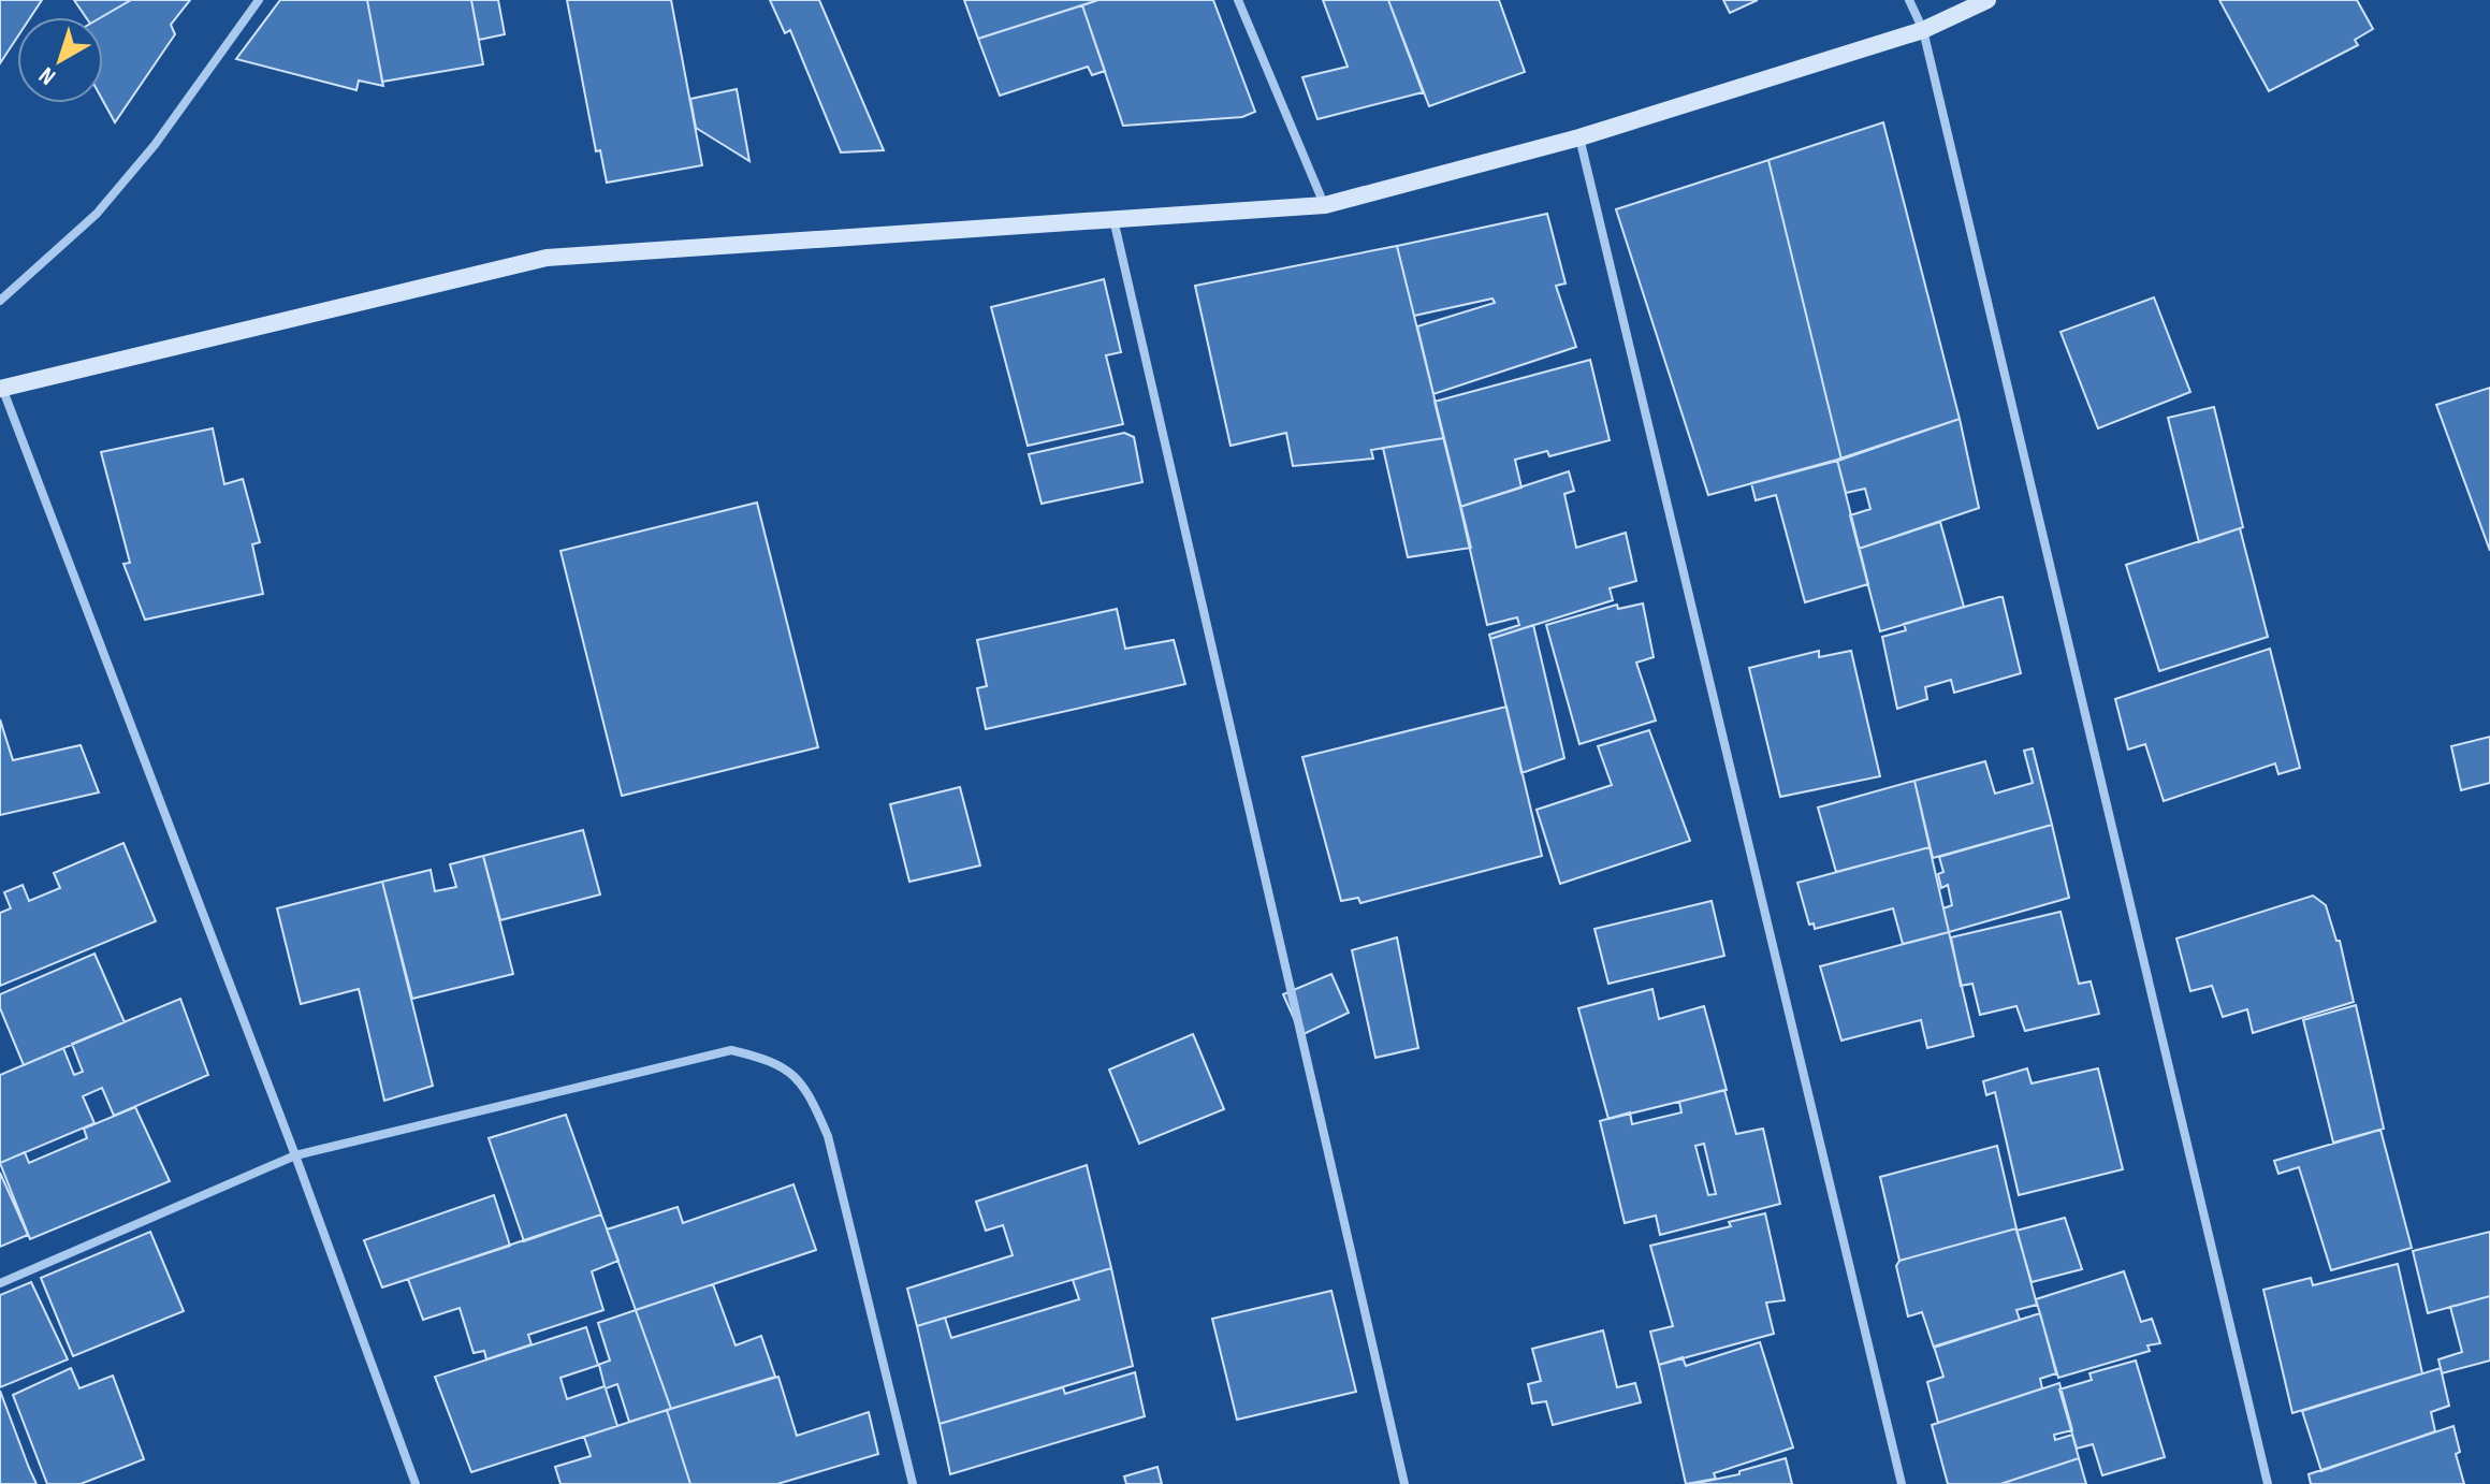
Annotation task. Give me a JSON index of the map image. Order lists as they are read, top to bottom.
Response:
{
  "north": "bottom left"
}
